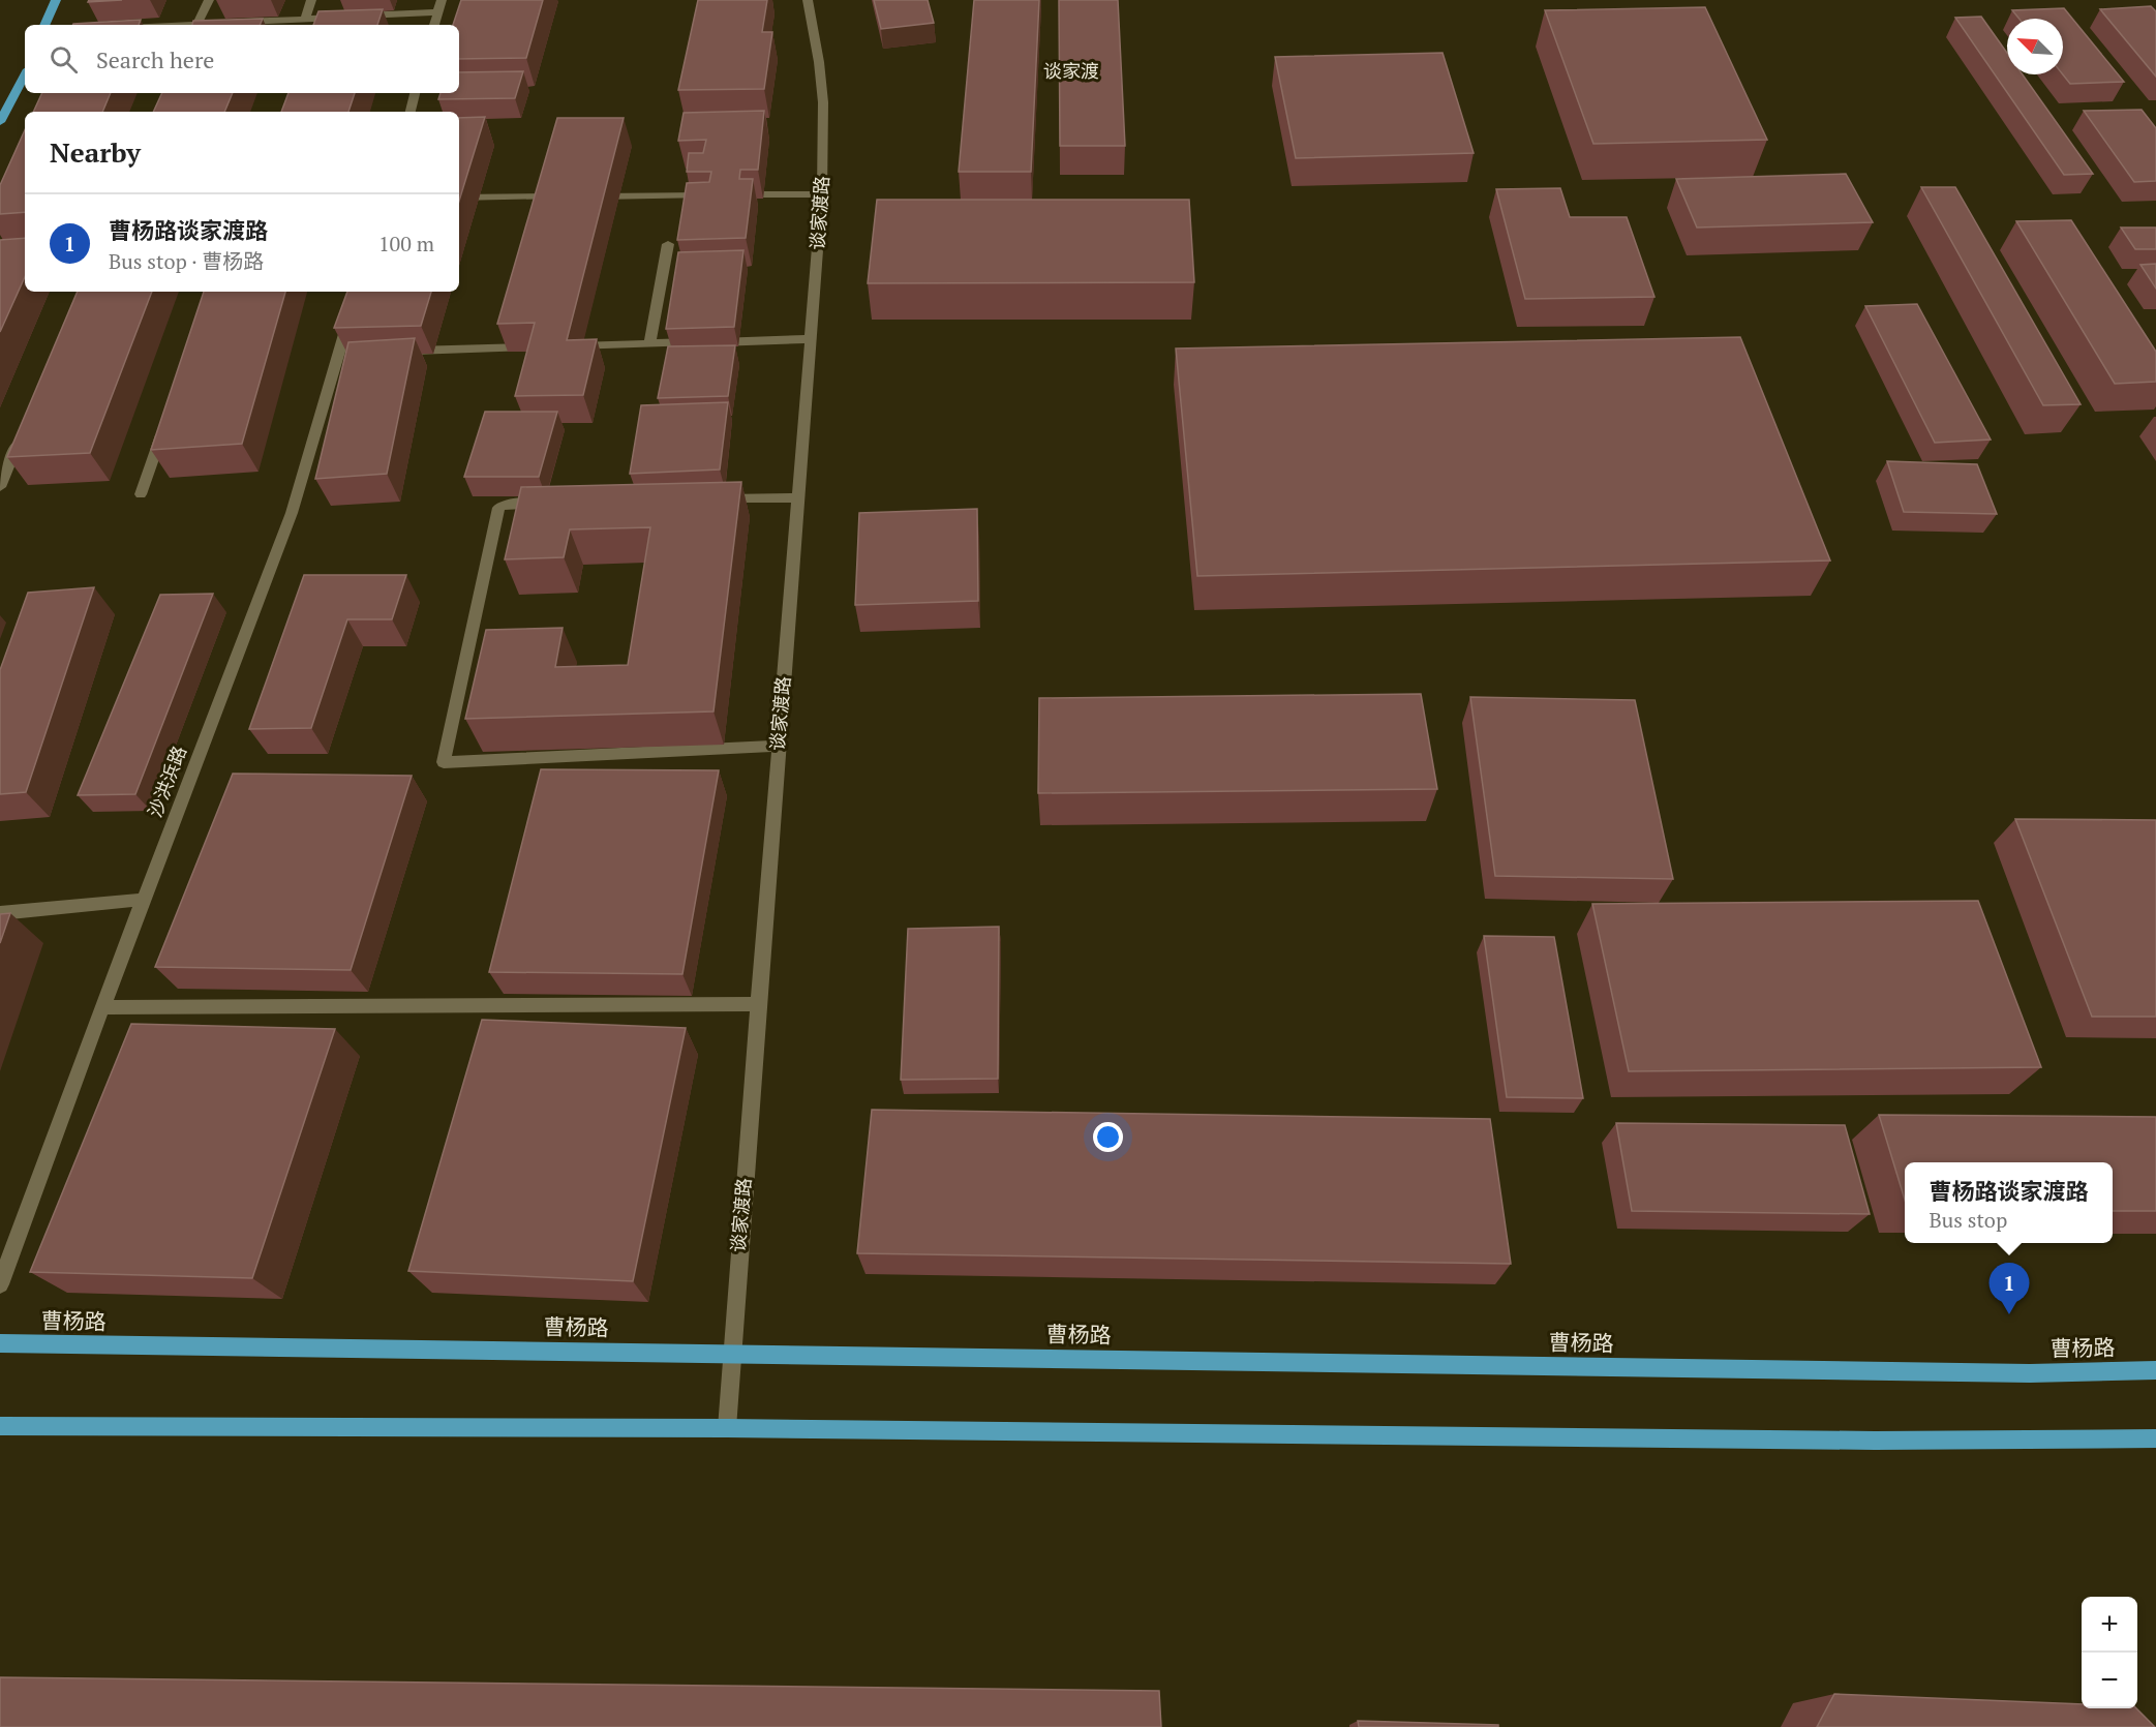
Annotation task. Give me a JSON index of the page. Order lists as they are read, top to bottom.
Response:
{
  "streets": {
    "main road": ["曹杨路"],
    "street": ["谈家渡路", "沙洪浜路"]
  },
  "crossings": [
    ["谈家渡路", "曹杨路"]
  ],
  "districts": ["谈家渡"],
  "north": "top left",
  "page": {
    "search": "Search here",
    "heading": "Nearby",
    "list": [
      {
        "mark": "1",
        "name": "曹杨路谈家渡路",
        "note": "Bus stop · 曹杨路",
        "value": "100 m"
      }
    ],
    "popup": ["曹杨路谈家渡路", "Bus stop"],
    "pins": "1",
    "map_buttons": ["+", "−"]
  }
}
